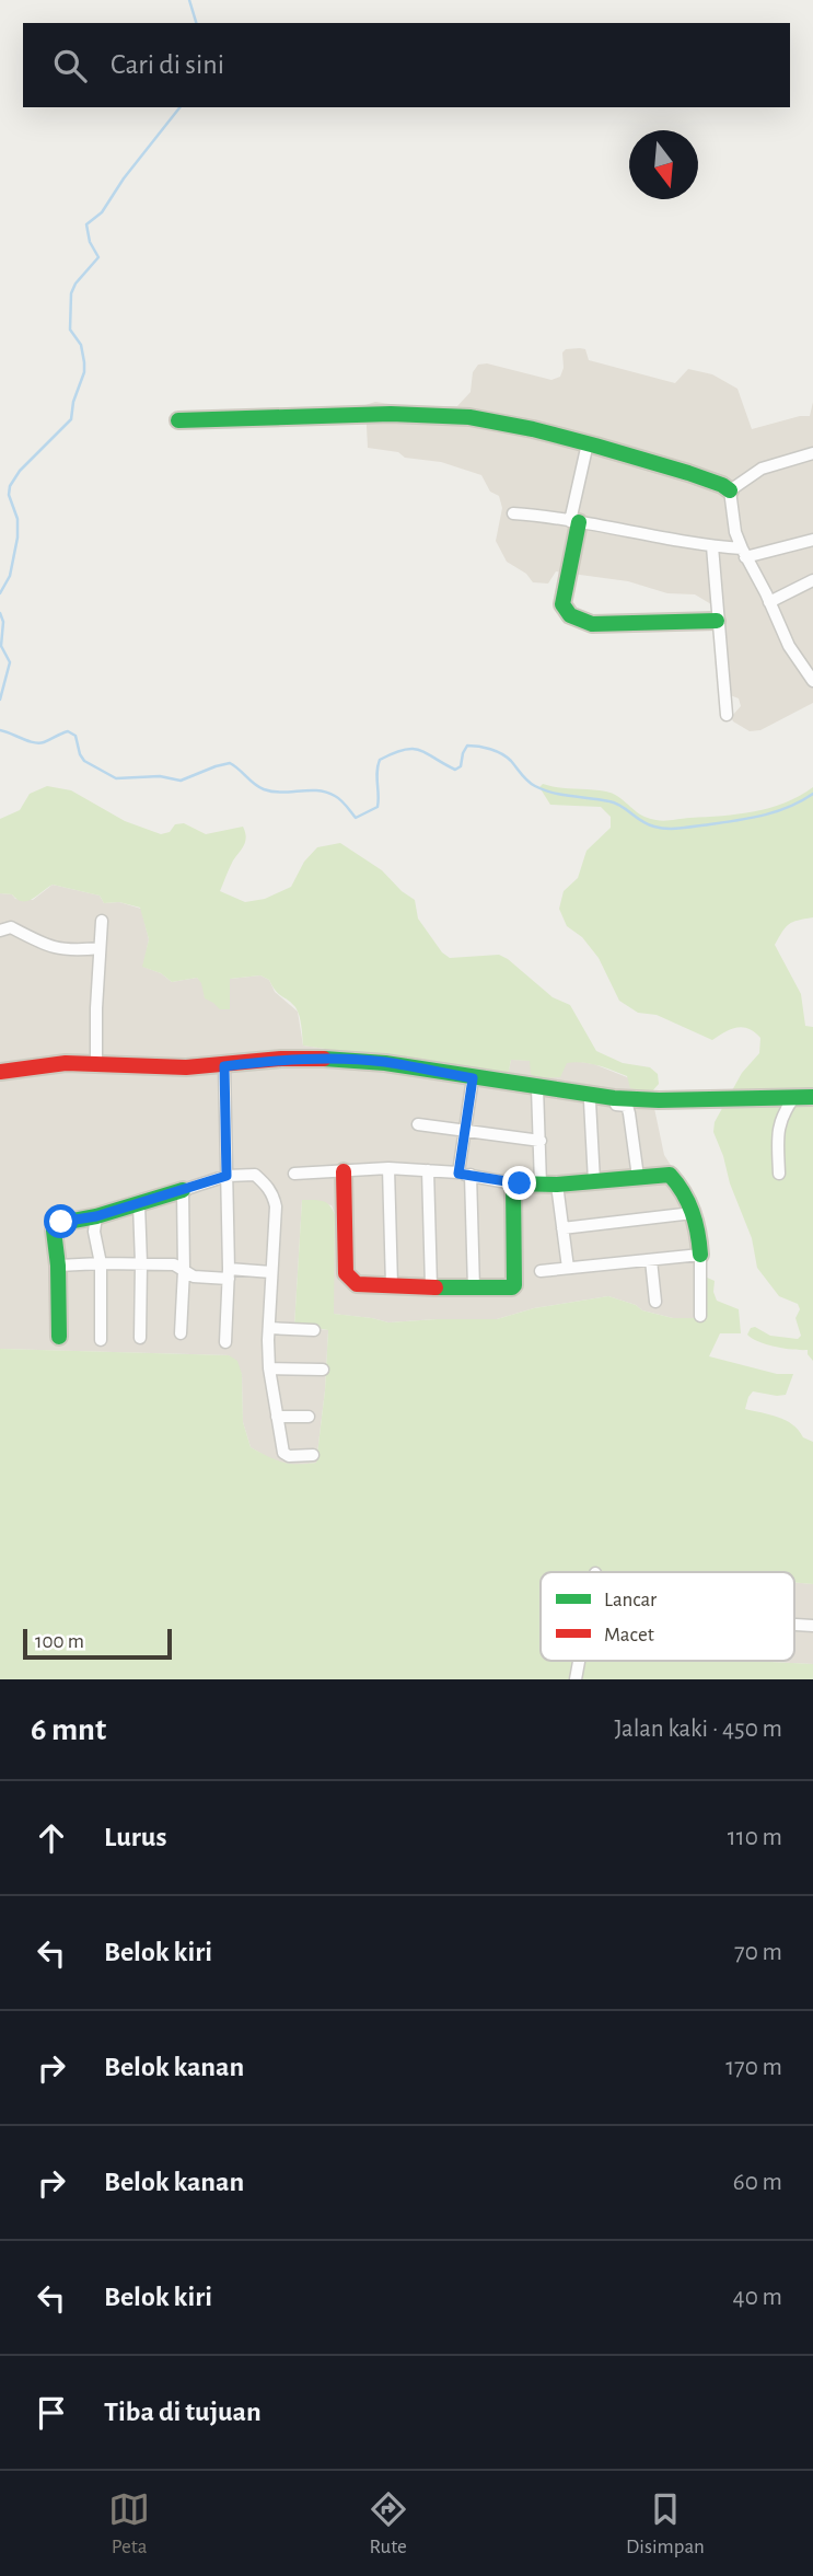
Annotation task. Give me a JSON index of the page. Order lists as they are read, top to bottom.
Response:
{
  "legend": ["Lancar", "Macet"],
  "scale_bar": "100 m",
  "north": "bottom",
  "page": {
    "search": "Cari di sini",
    "scale": "100 m",
    "heading": ["6 mnt", "Jalan kaki · 450 m"],
    "list": [
      ["Lurus", "110 m"],
      ["Belok kiri", "70 m"],
      ["Belok kanan", "170 m"],
      ["Belok kanan", "60 m"],
      ["Belok kiri", "40 m"],
      "Tiba di tujuan"
    ],
    "nav": ["Peta", "Rute", "Disimpan"]
  }
}
